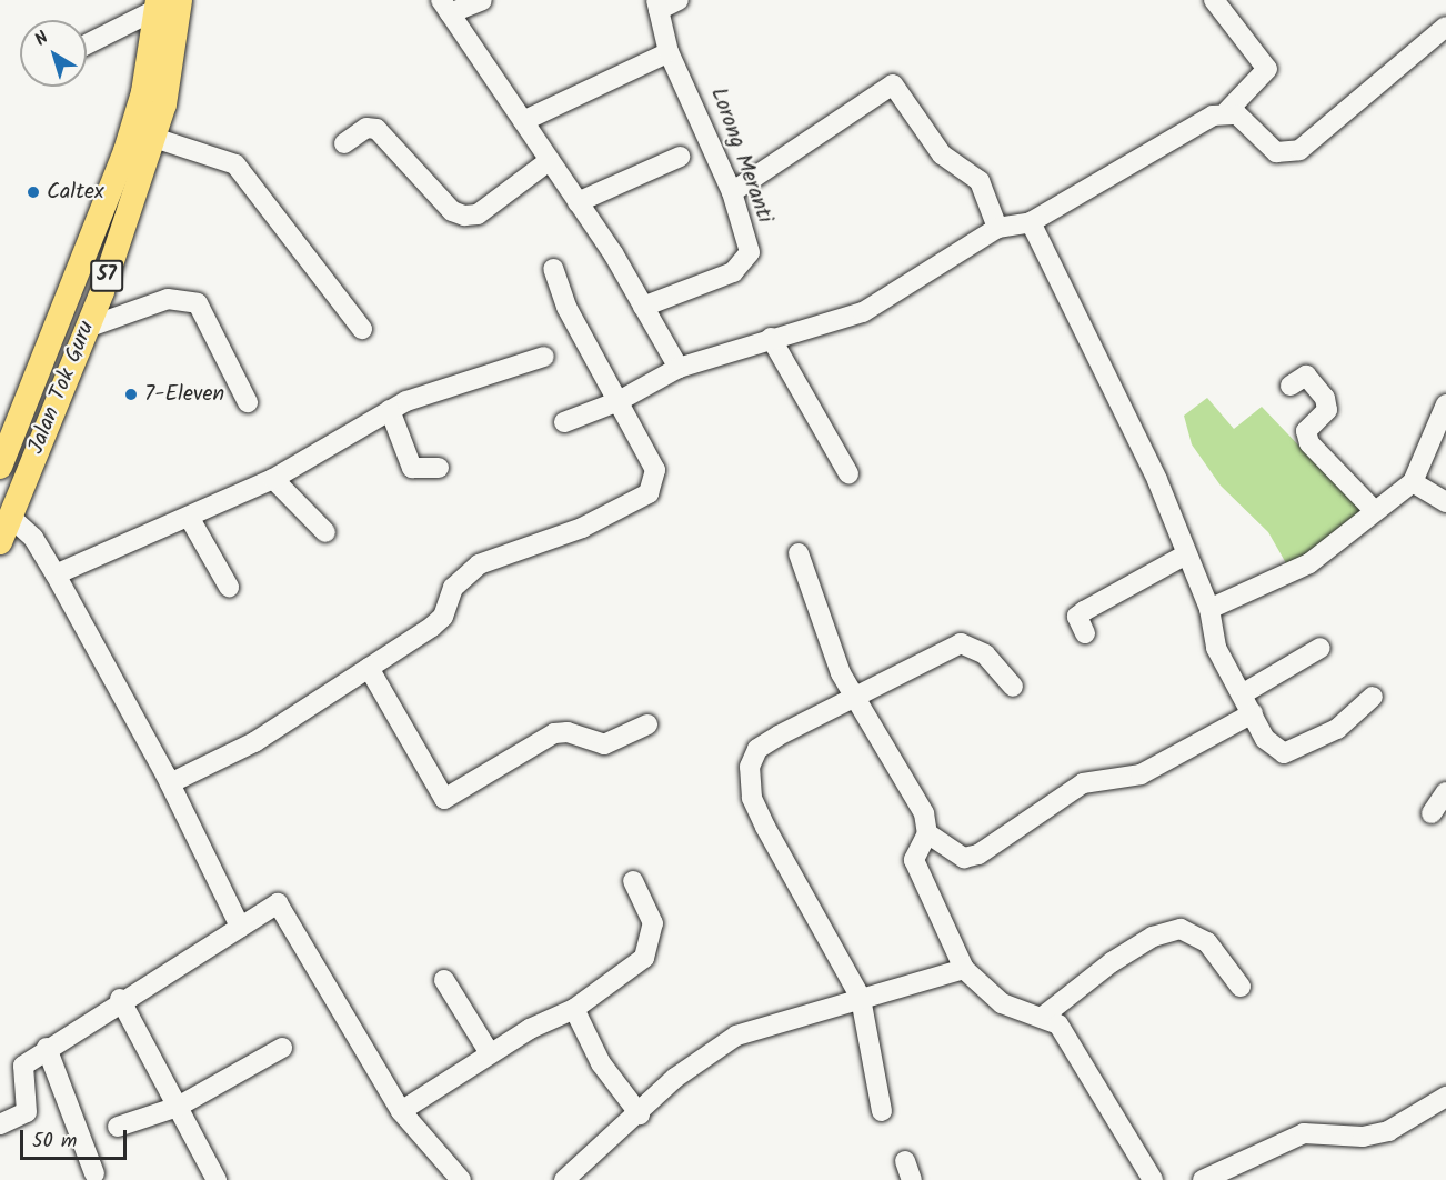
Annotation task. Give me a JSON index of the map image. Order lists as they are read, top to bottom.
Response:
{
  "streets": {
    "main road": ["57", "Jalan Tok Guru"],
    "street": ["Lorong Meranti"]
  },
  "places": ["Caltex", "7-Eleven"],
  "scale_bar": "50 m",
  "north": "top left"
}
